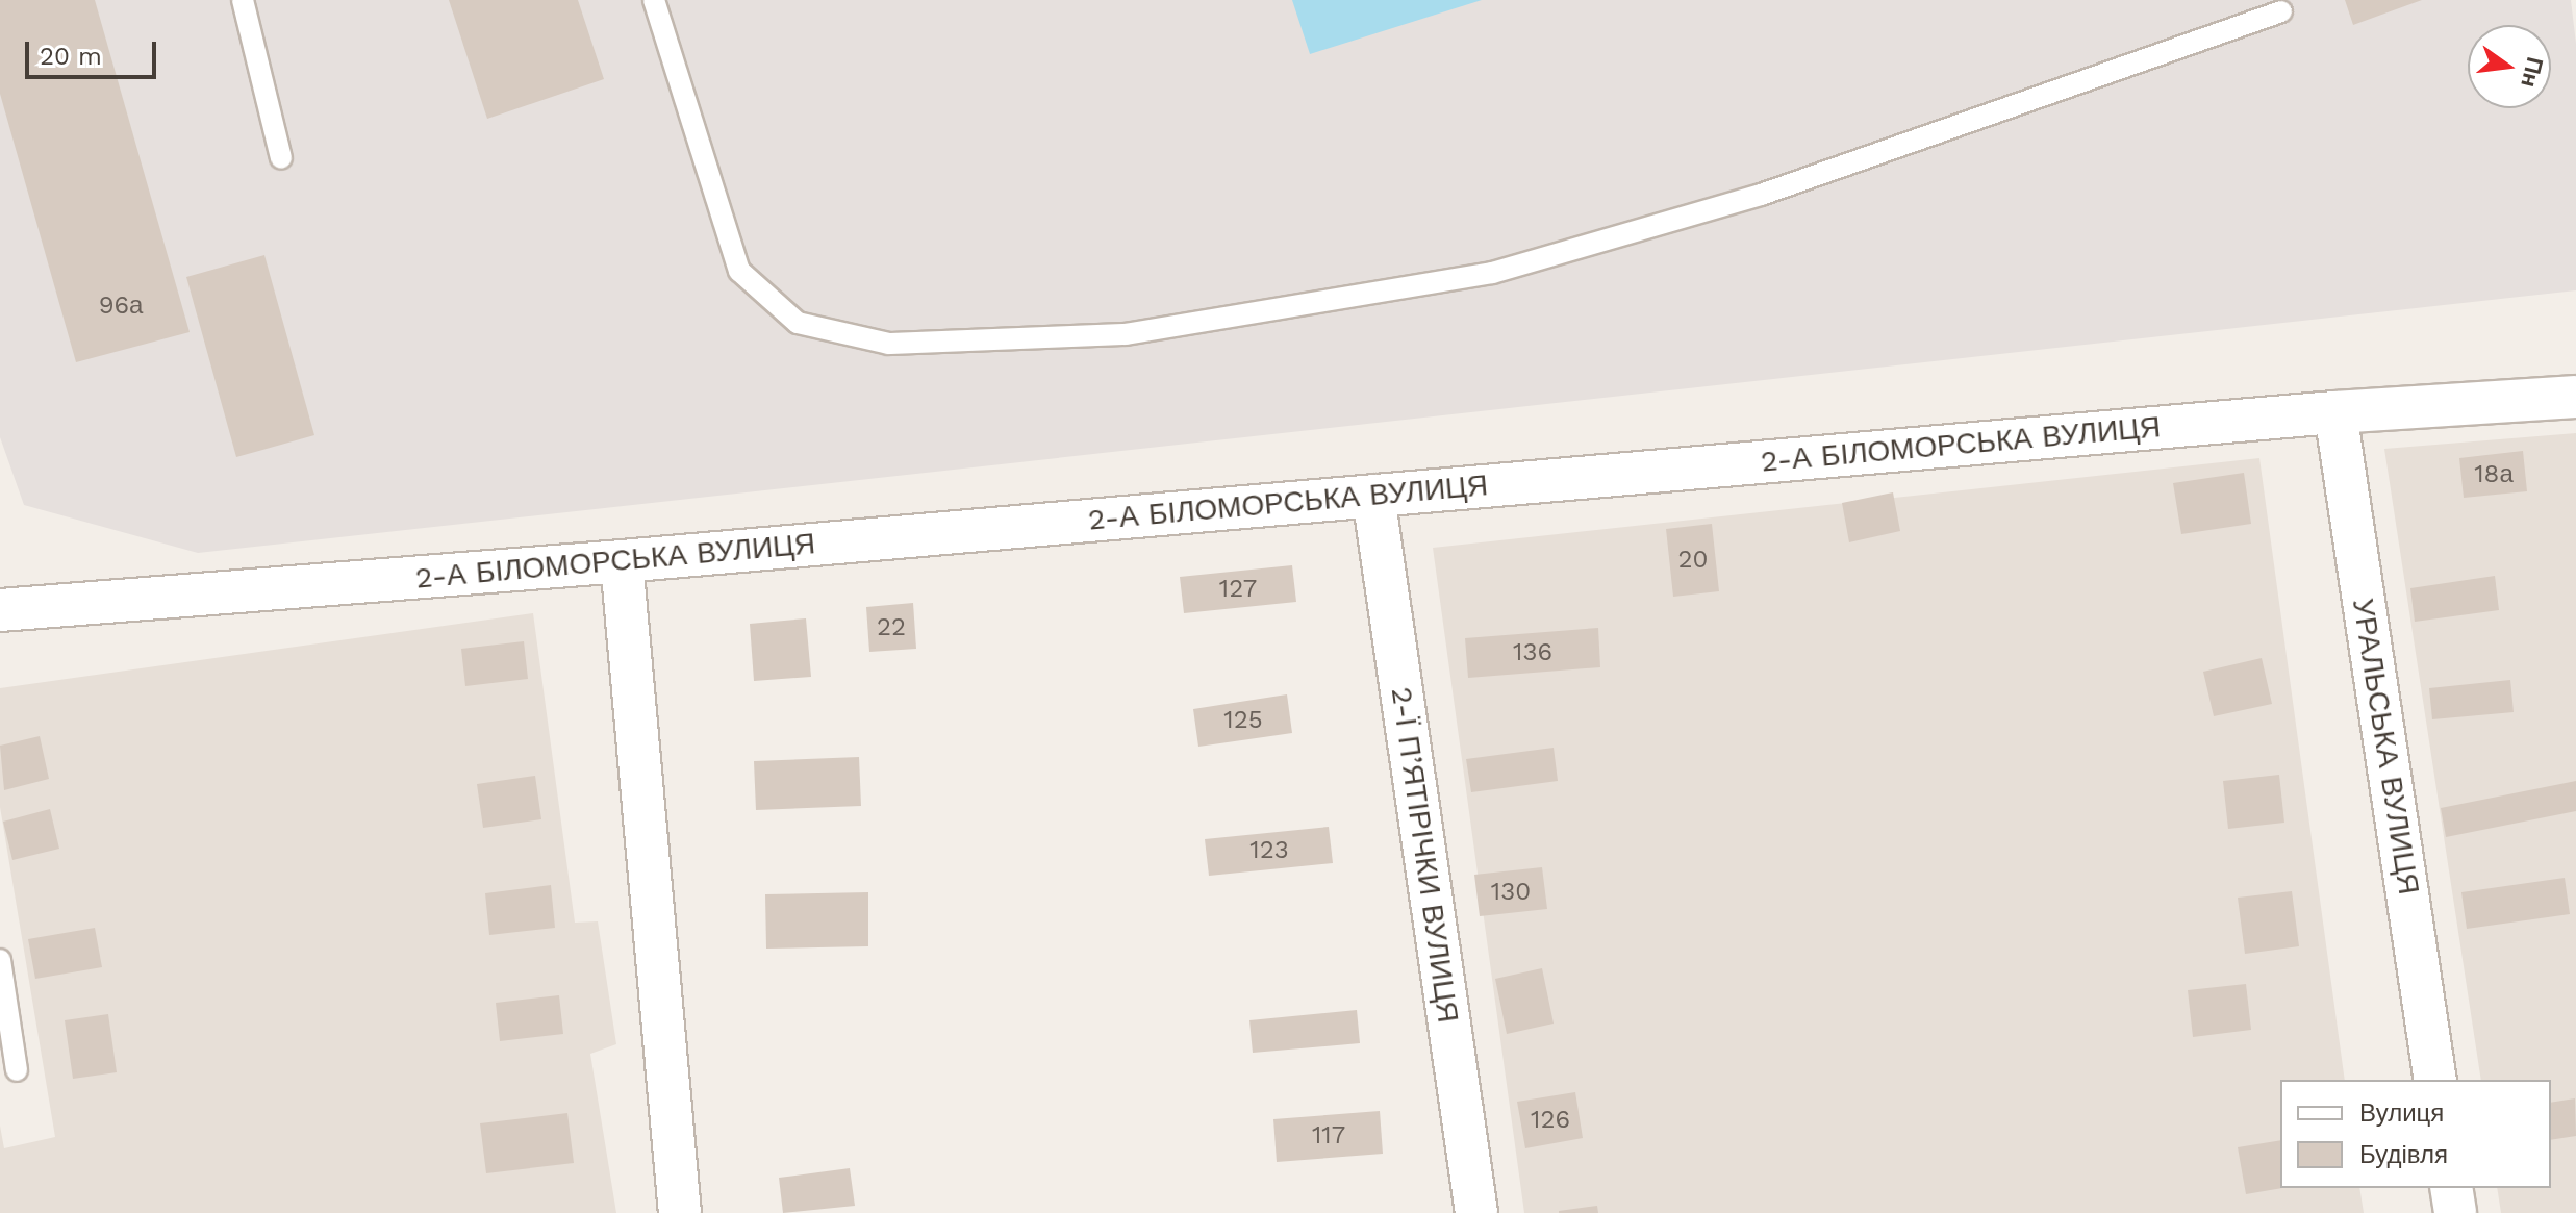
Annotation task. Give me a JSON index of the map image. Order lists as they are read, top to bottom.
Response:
{
  "streets": {
    "street": ["2-А БІЛОМОРСЬКА ВУЛИЦЯ", "УРАЛЬСЬКА ВУЛИЦЯ", "2-Ї П’ЯТІРІЧКИ ВУЛИЦЯ"]
  },
  "crossings": [
    ["2-А БІЛОМОРСЬКА ВУЛИЦЯ", "УРАЛЬСЬКА ВУЛИЦЯ"],
    ["2-А БІЛОМОРСЬКА ВУЛИЦЯ", "2-Ї П’ЯТІРІЧКИ ВУЛИЦЯ"]
  ],
  "house_numbers": [
    "96а",
    "18а",
    "20",
    "127",
    "22",
    "136",
    "125",
    "123",
    "130",
    "126",
    "117"
  ],
  "legend": ["Вулиця", "Будівля"],
  "scale_bar": "20 m",
  "north": "right"
}
